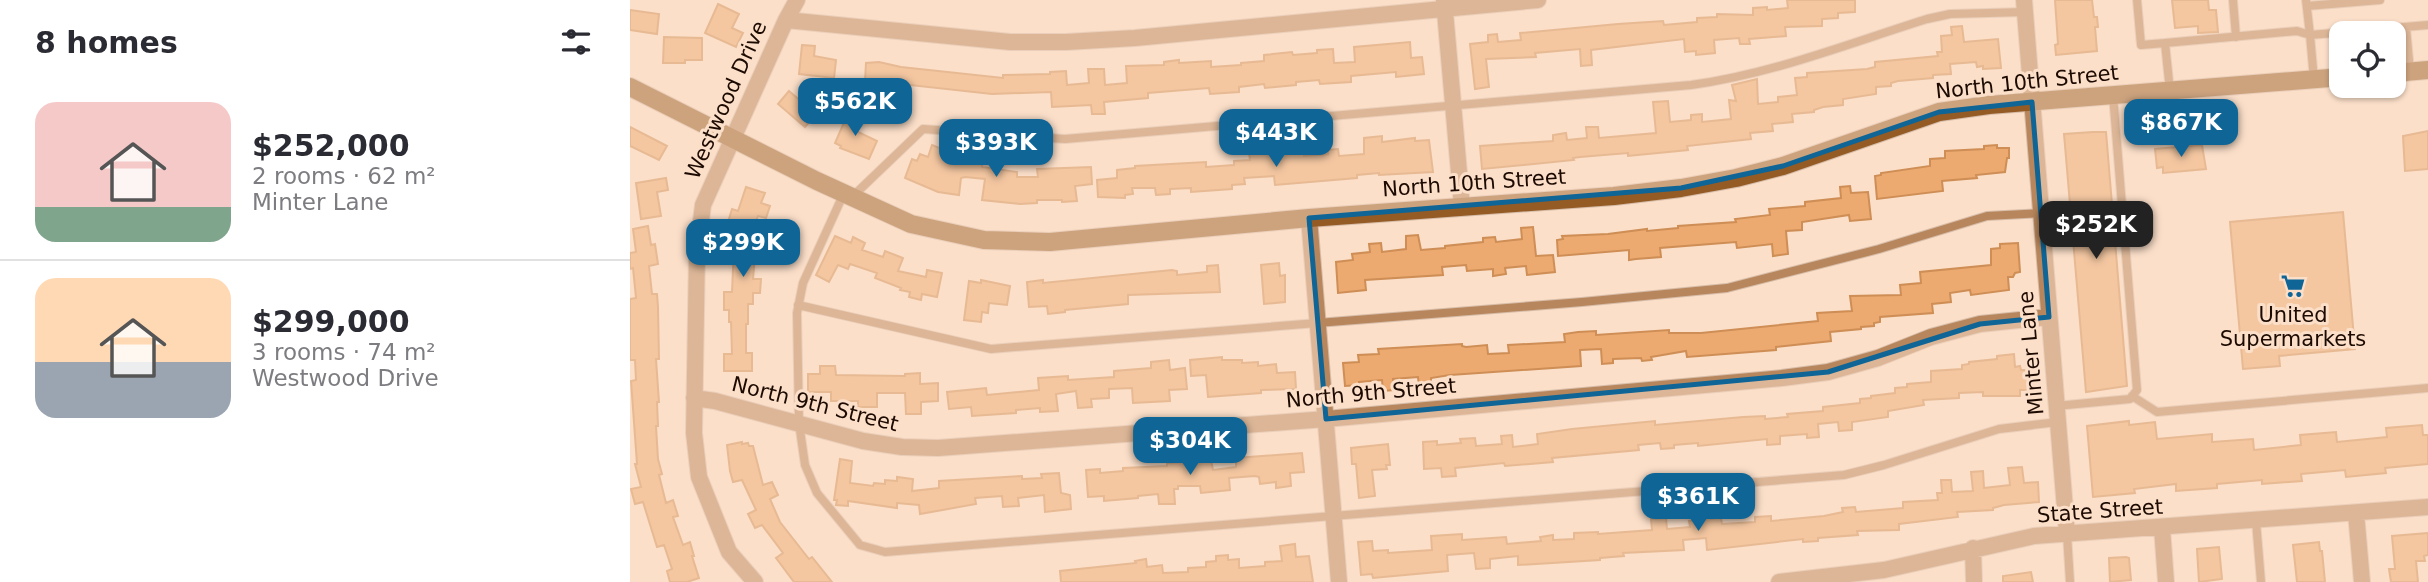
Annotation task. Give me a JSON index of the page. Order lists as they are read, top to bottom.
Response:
{
  "streets": {
    "main road": ["North 10th Street"],
    "street": [
      "Westwood Drive",
      "Minter Lane",
      "North 9th Street",
      "State Street"
    ]
  },
  "crossings": [
    ["North 10th Street", "Westwood Drive"],
    ["North 10th Street", "Minter Lane"],
    ["Westwood Drive", "North 9th Street"],
    ["Minter Lane", "North 9th Street"],
    ["Minter Lane", "State Street"]
  ],
  "places": {
    "supermarket": ["United Supermarkets"]
  },
  "page": {
    "heading": "8 homes",
    "price": [
      "$562K",
      "$867K",
      "$443K",
      "$393K",
      "$252K",
      "$299K",
      "$304K",
      "$361K"
    ],
    "list": [
      {
        "name": "$252,000",
        "note": "2 rooms · 62 m² · Minter Lane"
      },
      {
        "name": "$299,000",
        "note": "3 rooms · 74 m² · Westwood Drive"
      }
    ]
  }
}
